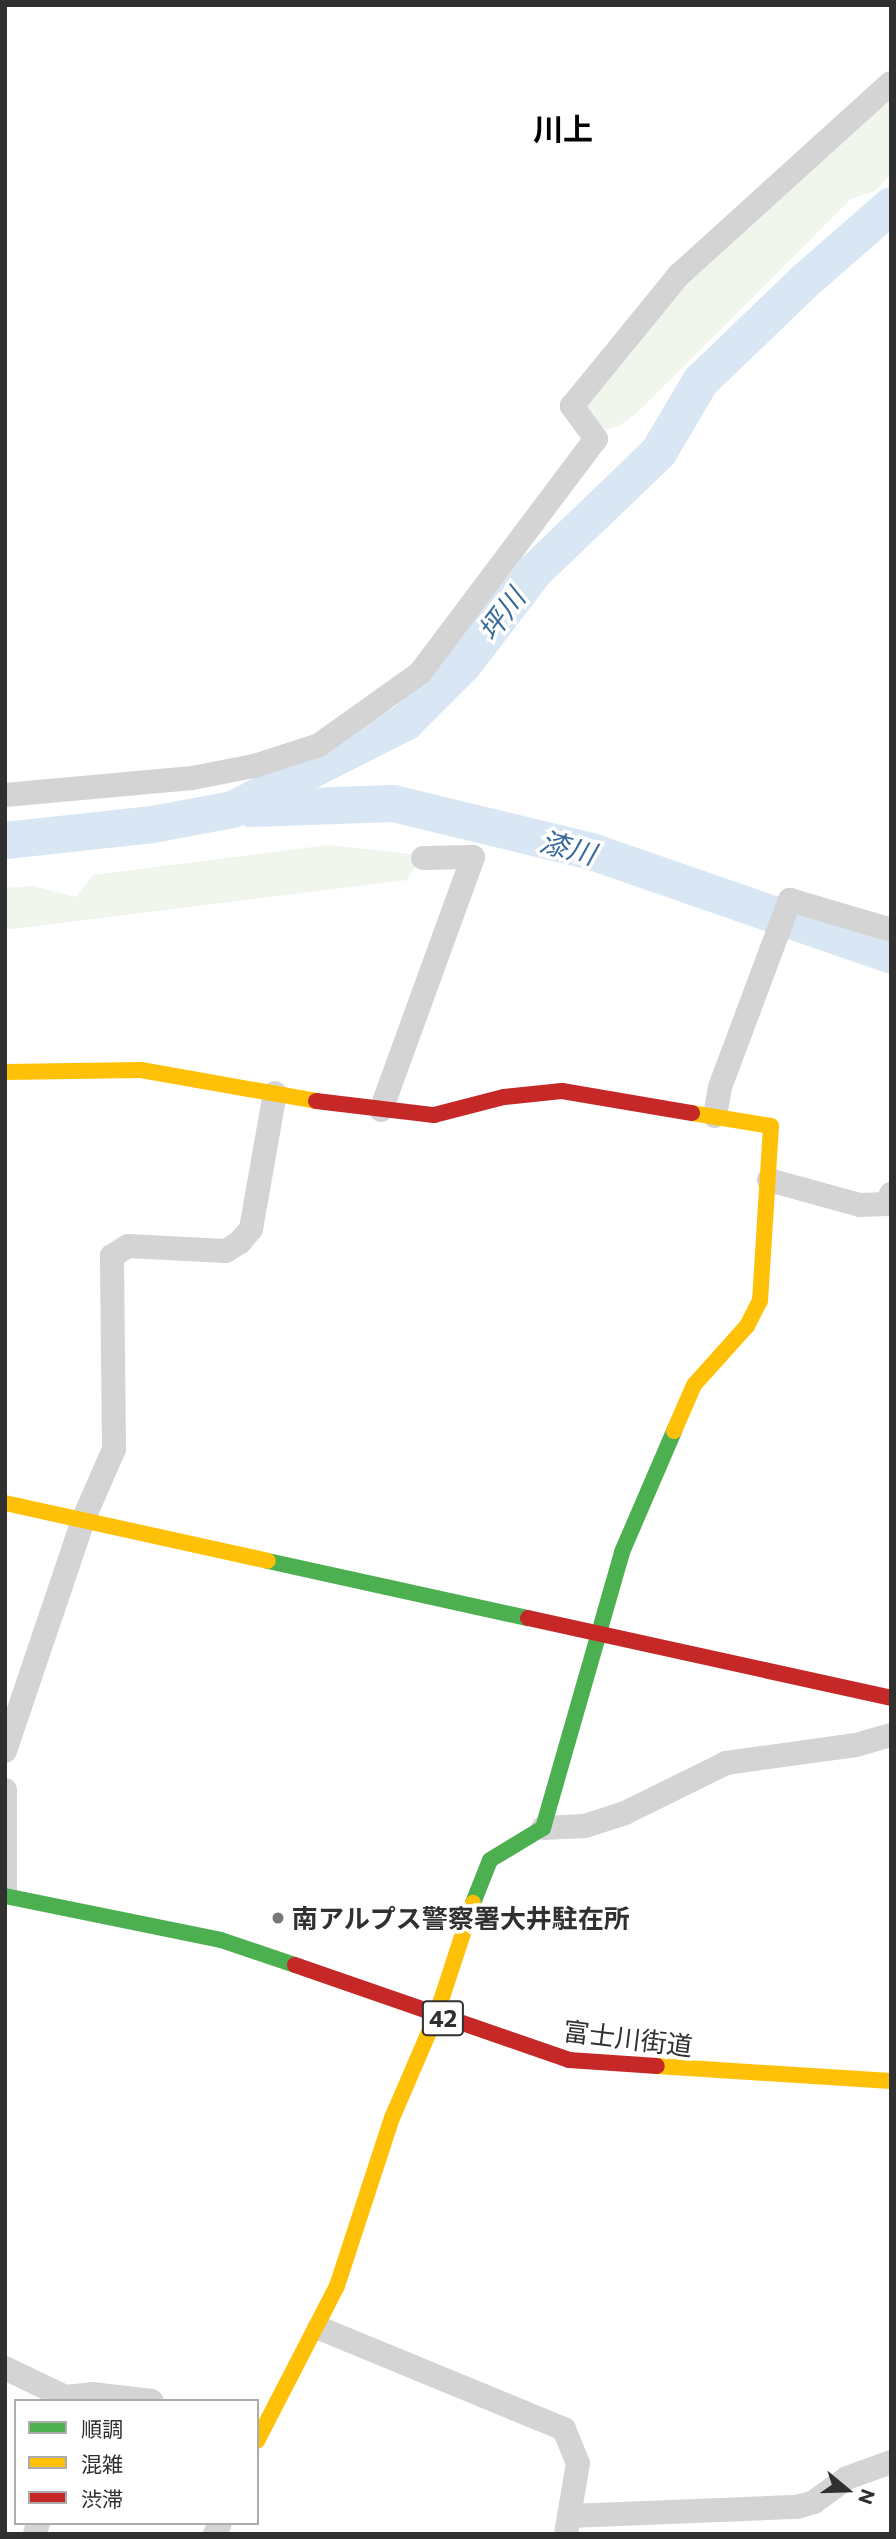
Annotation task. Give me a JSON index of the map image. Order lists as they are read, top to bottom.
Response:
{
  "streets": {
    "street": ["42", "富士川街道"]
  },
  "districts": ["川上"],
  "water": ["坪川", "漆川"],
  "places": ["南アルプス警察署大井駐在所"],
  "legend": ["順調", "混雑", "渋滞"],
  "north": "right"
}
